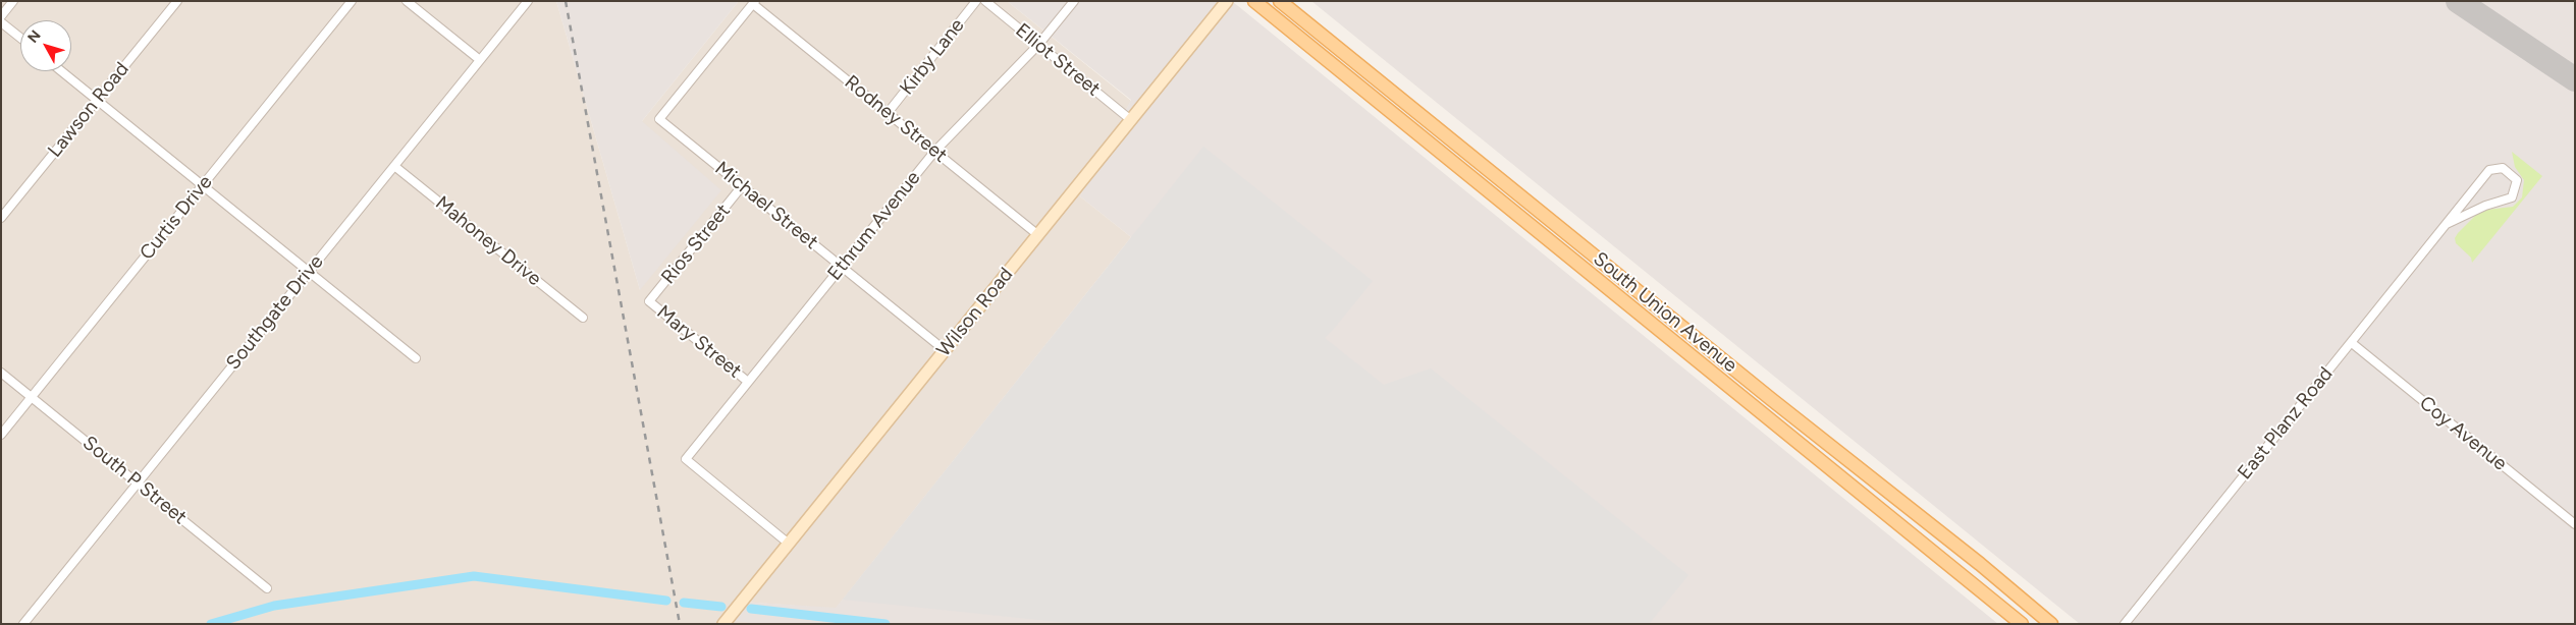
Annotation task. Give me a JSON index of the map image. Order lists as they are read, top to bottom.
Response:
{
  "streets": {
    "main road": ["South Union Avenue"],
    "street": [
      "Kirby Lane",
      "Elliot Street",
      "Lawson Road",
      "Rodney Street",
      "Michael Street",
      "Curtis Drive",
      "Ethrum Avenue",
      "Mahoney Drive",
      "Rios Street",
      "Southgate Drive",
      "Wilson Road",
      "Mary Street",
      "East Planz Road",
      "Coy Avenue",
      "South P Street"
    ]
  },
  "crossings": [
    ["Kirby Lane", "Rodney Street"],
    ["Elliot Street", "Ethrum Avenue"],
    ["Elliot Street", "Wilson Road"],
    ["Rodney Street", "Michael Street"],
    ["Rodney Street", "Ethrum Avenue"],
    ["Rodney Street", "Wilson Road"],
    ["Michael Street", "Ethrum Avenue"],
    ["Michael Street", "Rios Street"],
    ["Michael Street", "Wilson Road"],
    ["Curtis Drive", "South P Street"],
    ["Ethrum Avenue", "Wilson Road"],
    ["Ethrum Avenue", "Mary Street"],
    ["Mahoney Drive", "Southgate Drive"],
    ["Rios Street", "Mary Street"],
    ["Southgate Drive", "South P Street"],
    ["East Planz Road", "Coy Avenue"]
  ],
  "north": "top left"
}
